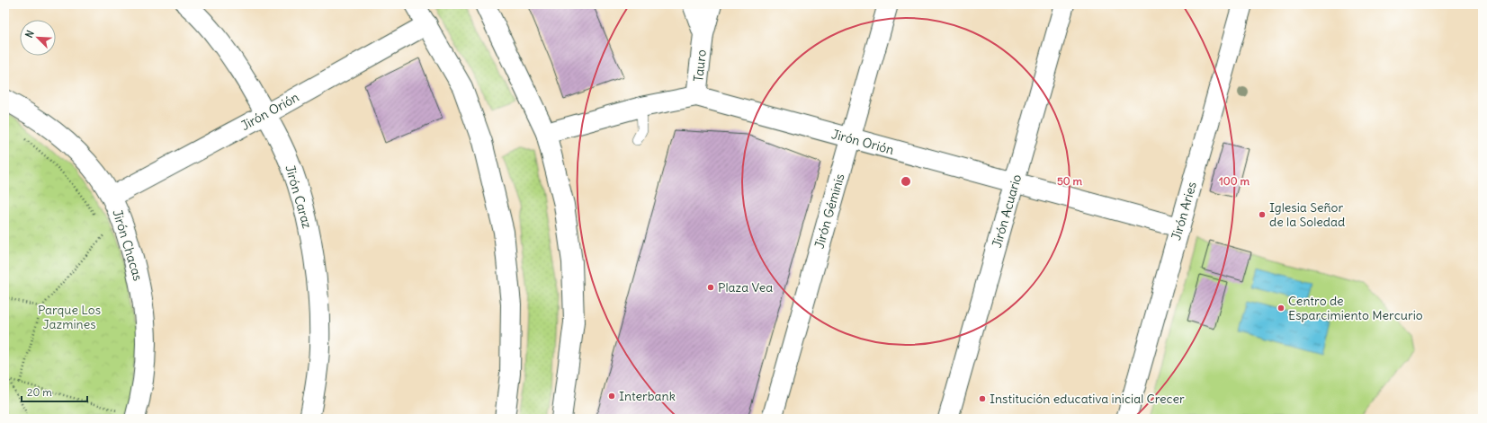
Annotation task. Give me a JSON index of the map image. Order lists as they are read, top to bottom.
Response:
{
  "streets": {
    "street": [
      "Tauro",
      "Jirón Orión",
      "Jirón Caraz",
      "Jirón Géminis",
      "Jirón Acuario",
      "Jirón Aries",
      "Jirón Chacas"
    ]
  },
  "crossings": [
    ["Tauro", "Jirón Orión"],
    ["Jirón Orión", "Jirón Caraz"],
    ["Jirón Orión", "Jirón Géminis"],
    ["Jirón Orión", "Jirón Acuario"],
    ["Jirón Orión", "Jirón Aries"],
    ["Jirón Orión", "Jirón Chacas"]
  ],
  "parks": ["Parque Los Jazmines"],
  "places": [
    "Iglesia Señor de la Soledad",
    "Plaza Vea",
    "Centro de Esparcimiento Mercurio",
    "Interbank",
    "Institución educativa inicial Crecer"
  ],
  "scale_bar": "20 m",
  "north": "top left",
  "rings": ["50 m", "100 m"]
}
